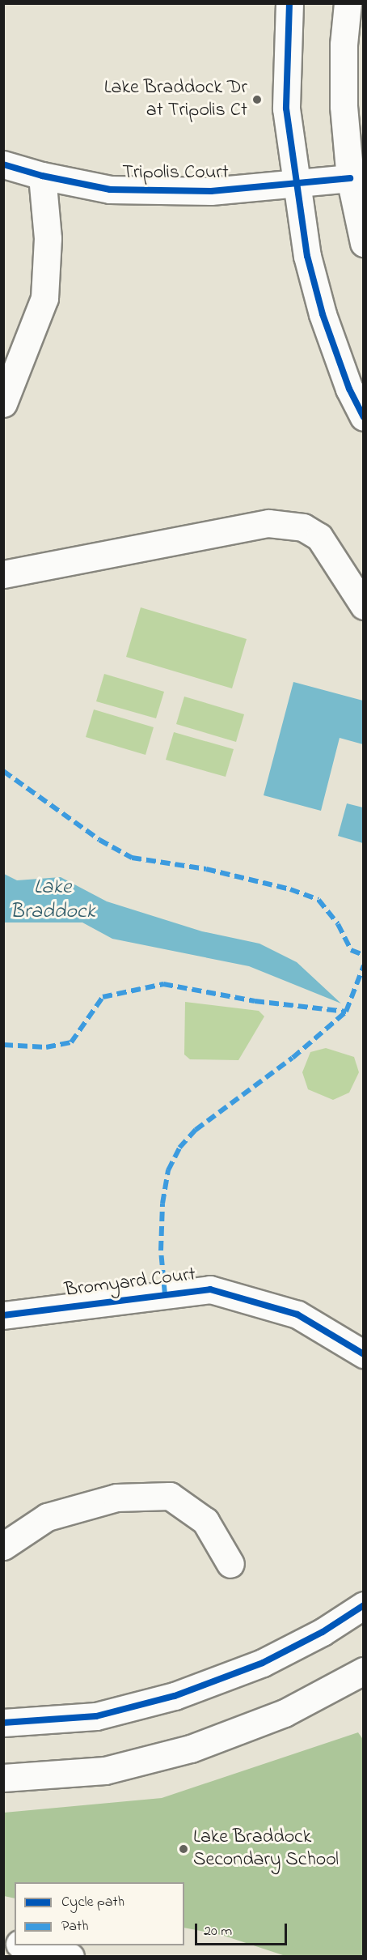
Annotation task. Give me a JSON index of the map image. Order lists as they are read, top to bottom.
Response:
{
  "streets": {
    "street": ["Tripolis Court", "Bromyard Court"]
  },
  "water": ["Lake Braddock"],
  "places": ["Lake Braddock Dr at Tripolis Ct", "Lake Braddock Secondary School"],
  "legend": ["Cycle path", "Path"],
  "scale_bar": "20 m"
}
